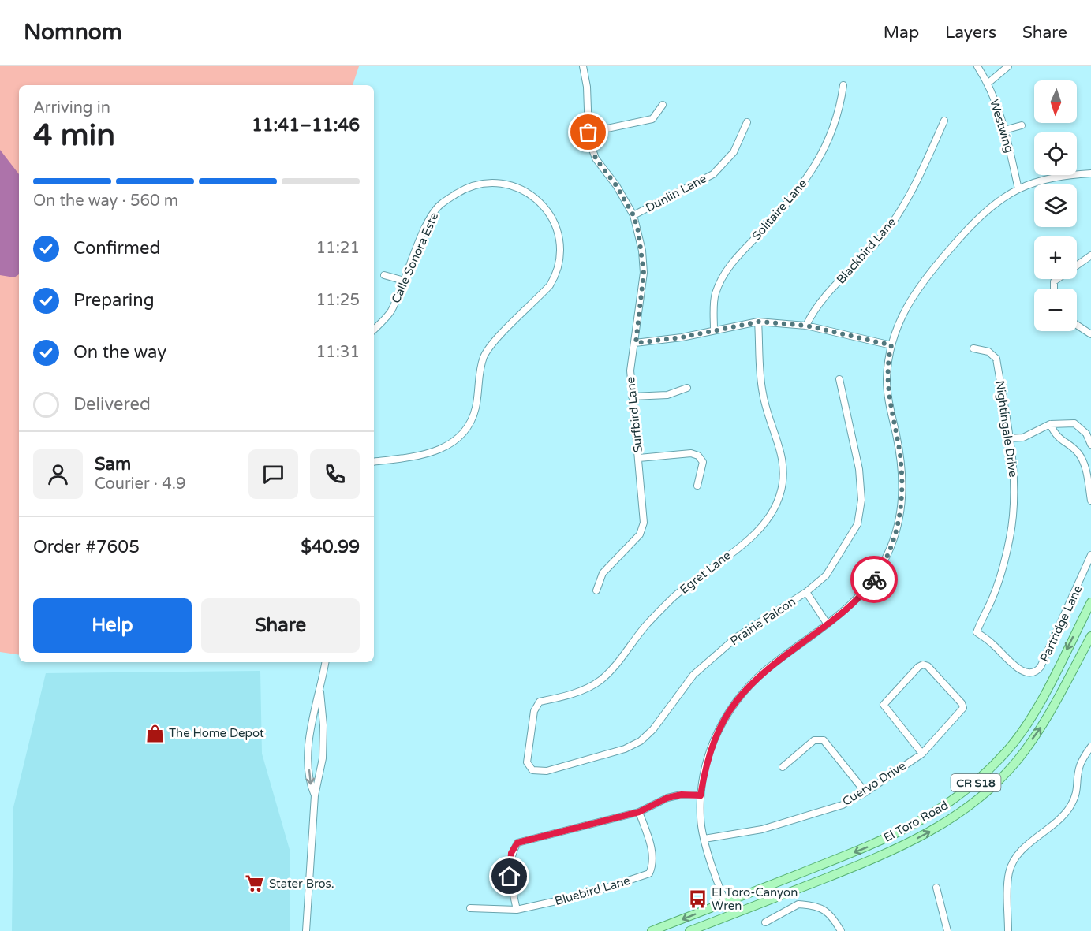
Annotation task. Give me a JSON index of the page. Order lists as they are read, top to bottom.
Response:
{
  "streets": {
    "main road": ["CR S18", "El Toro Road"],
    "street": [
      "Westwing",
      "Dunlin Lane",
      "Solitaire Lane",
      "Blackbird Lane",
      "Calle Sonora Este",
      "Surfbird Lane",
      "Nightingale Drive",
      "Egret Lane",
      "Prairie Falcon",
      "Partridge Lane",
      "Cuervo Drive",
      "Bluebird Lane"
    ]
  },
  "crossings": [
    ["Dunlin Lane", "Surfbird Lane"],
    ["Nightingale Drive", "Partridge Lane"],
    ["Egret Lane", "Prairie Falcon"]
  ],
  "places": {
    "shop": ["The Home Depot"],
    "supermarket": ["Stater Bros."],
    "bus stop": ["El Toro-Canyon Wren"]
  },
  "north": "bottom",
  "page": {
    "header": "Nomnom",
    "nav": ["Map", "Layers", "Share"],
    "map_buttons": ["+", "−"],
    "heading": ["4 min", "Arriving in", "11:41–11:46"],
    "panel": [
      "Sam",
      "Courier · 4.9",
      "Order #7605",
      "$40.99"
    ],
    "bar": "On the way · 560 m",
    "list": [
      ["Confirmed", "11:21"],
      ["Preparing", "11:25"],
      ["On the way", "11:31"],
      "Delivered"
    ],
    "buttons": ["Help", "Share"]
  }
}
